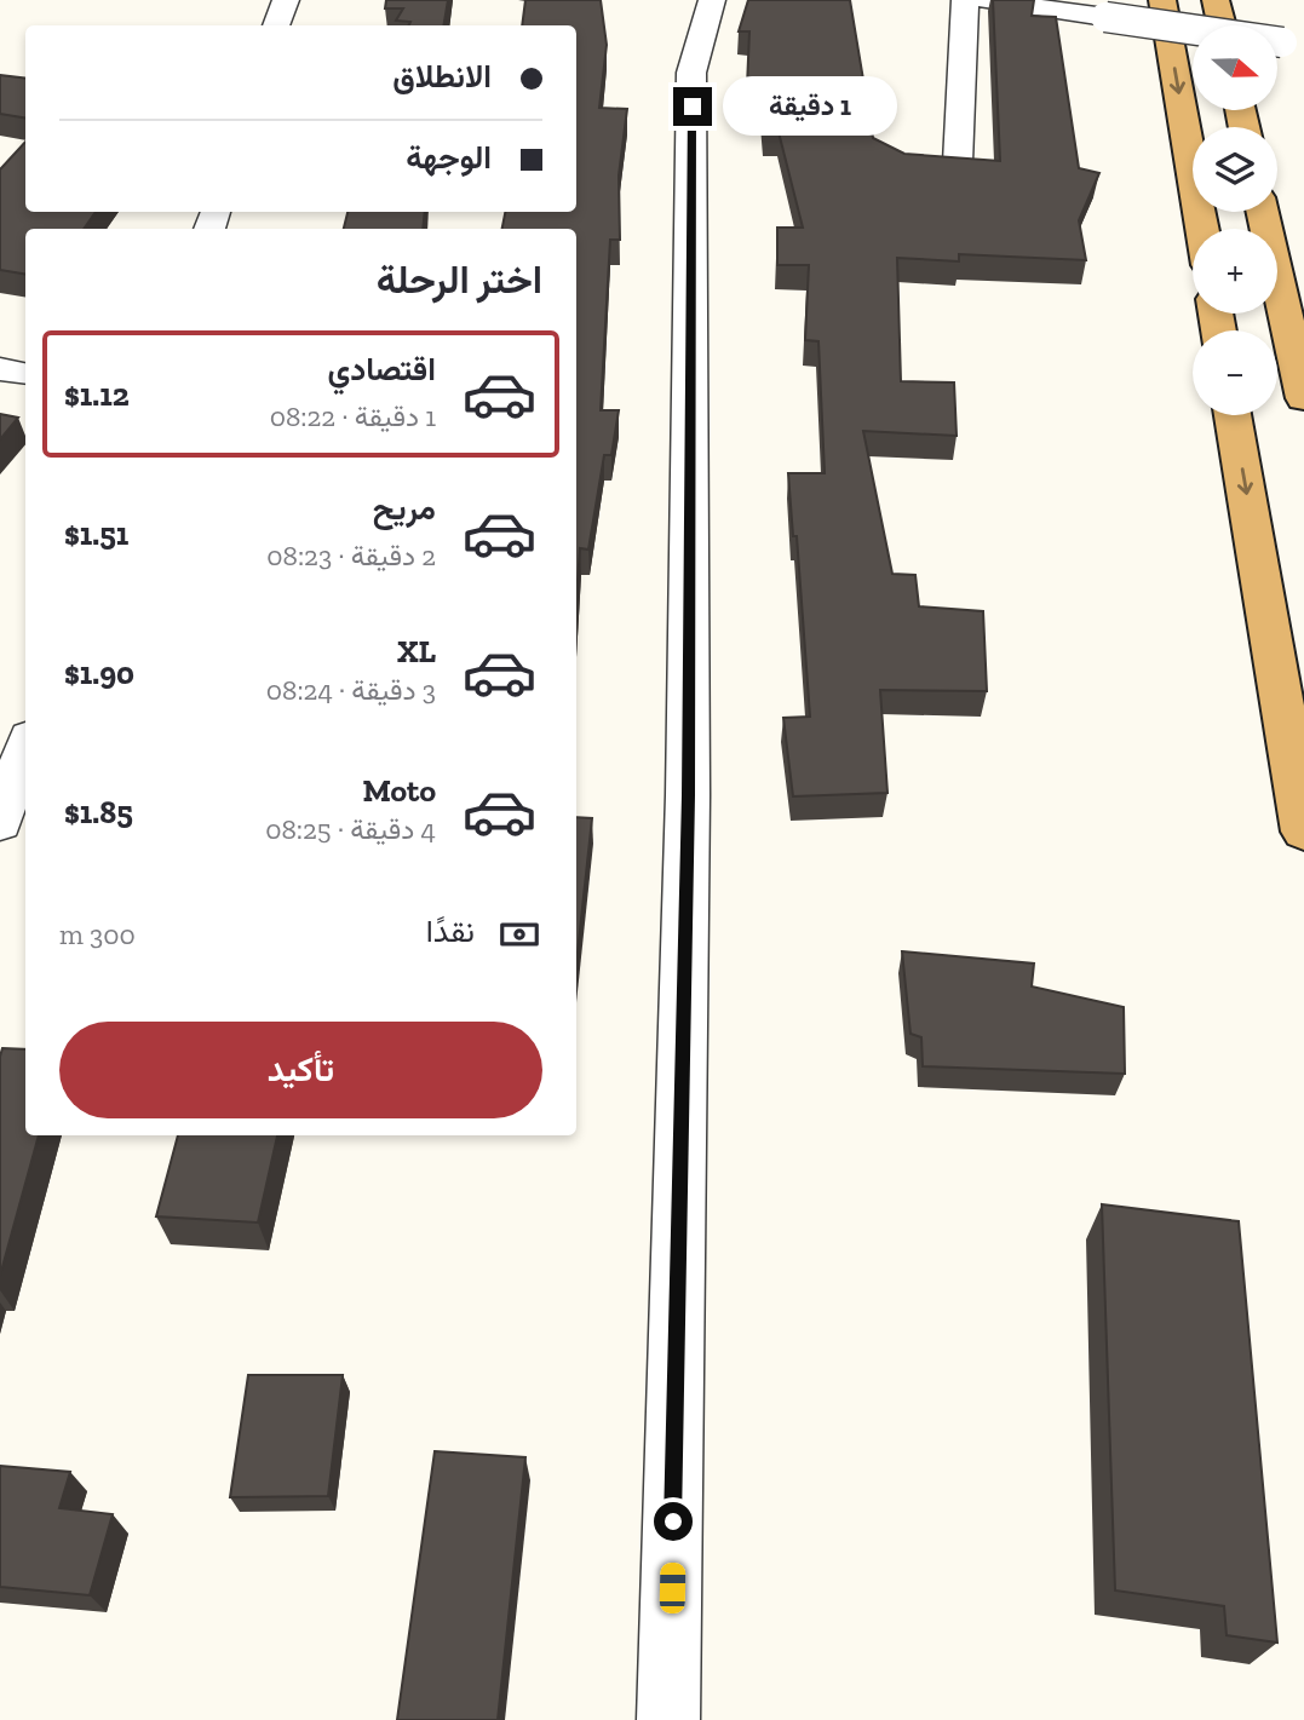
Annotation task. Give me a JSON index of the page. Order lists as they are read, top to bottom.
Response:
{
  "north": "right",
  "page": {
    "map_buttons": ["+", "−"],
    "banner": ["الانطلاق", "الوجهة"],
    "bubble": "1 دقيقة",
    "heading": "اختر الرحلة",
    "list": [
      {
        "name": "اقتصادي",
        "note": "1 دقيقة · 08:22",
        "value": "$1.12"
      },
      {
        "name": "مريح",
        "note": "2 دقيقة · 08:23",
        "value": "$1.51"
      },
      {
        "name": "XL",
        "note": "3 دقيقة · 08:24",
        "value": "$1.90"
      },
      {
        "name": "Moto",
        "note": "4 دقيقة · 08:25",
        "value": "$1.85"
      }
    ],
    "pay": ["نقدًا", "300 m"],
    "buttons": "تأكيد"
  }
}
